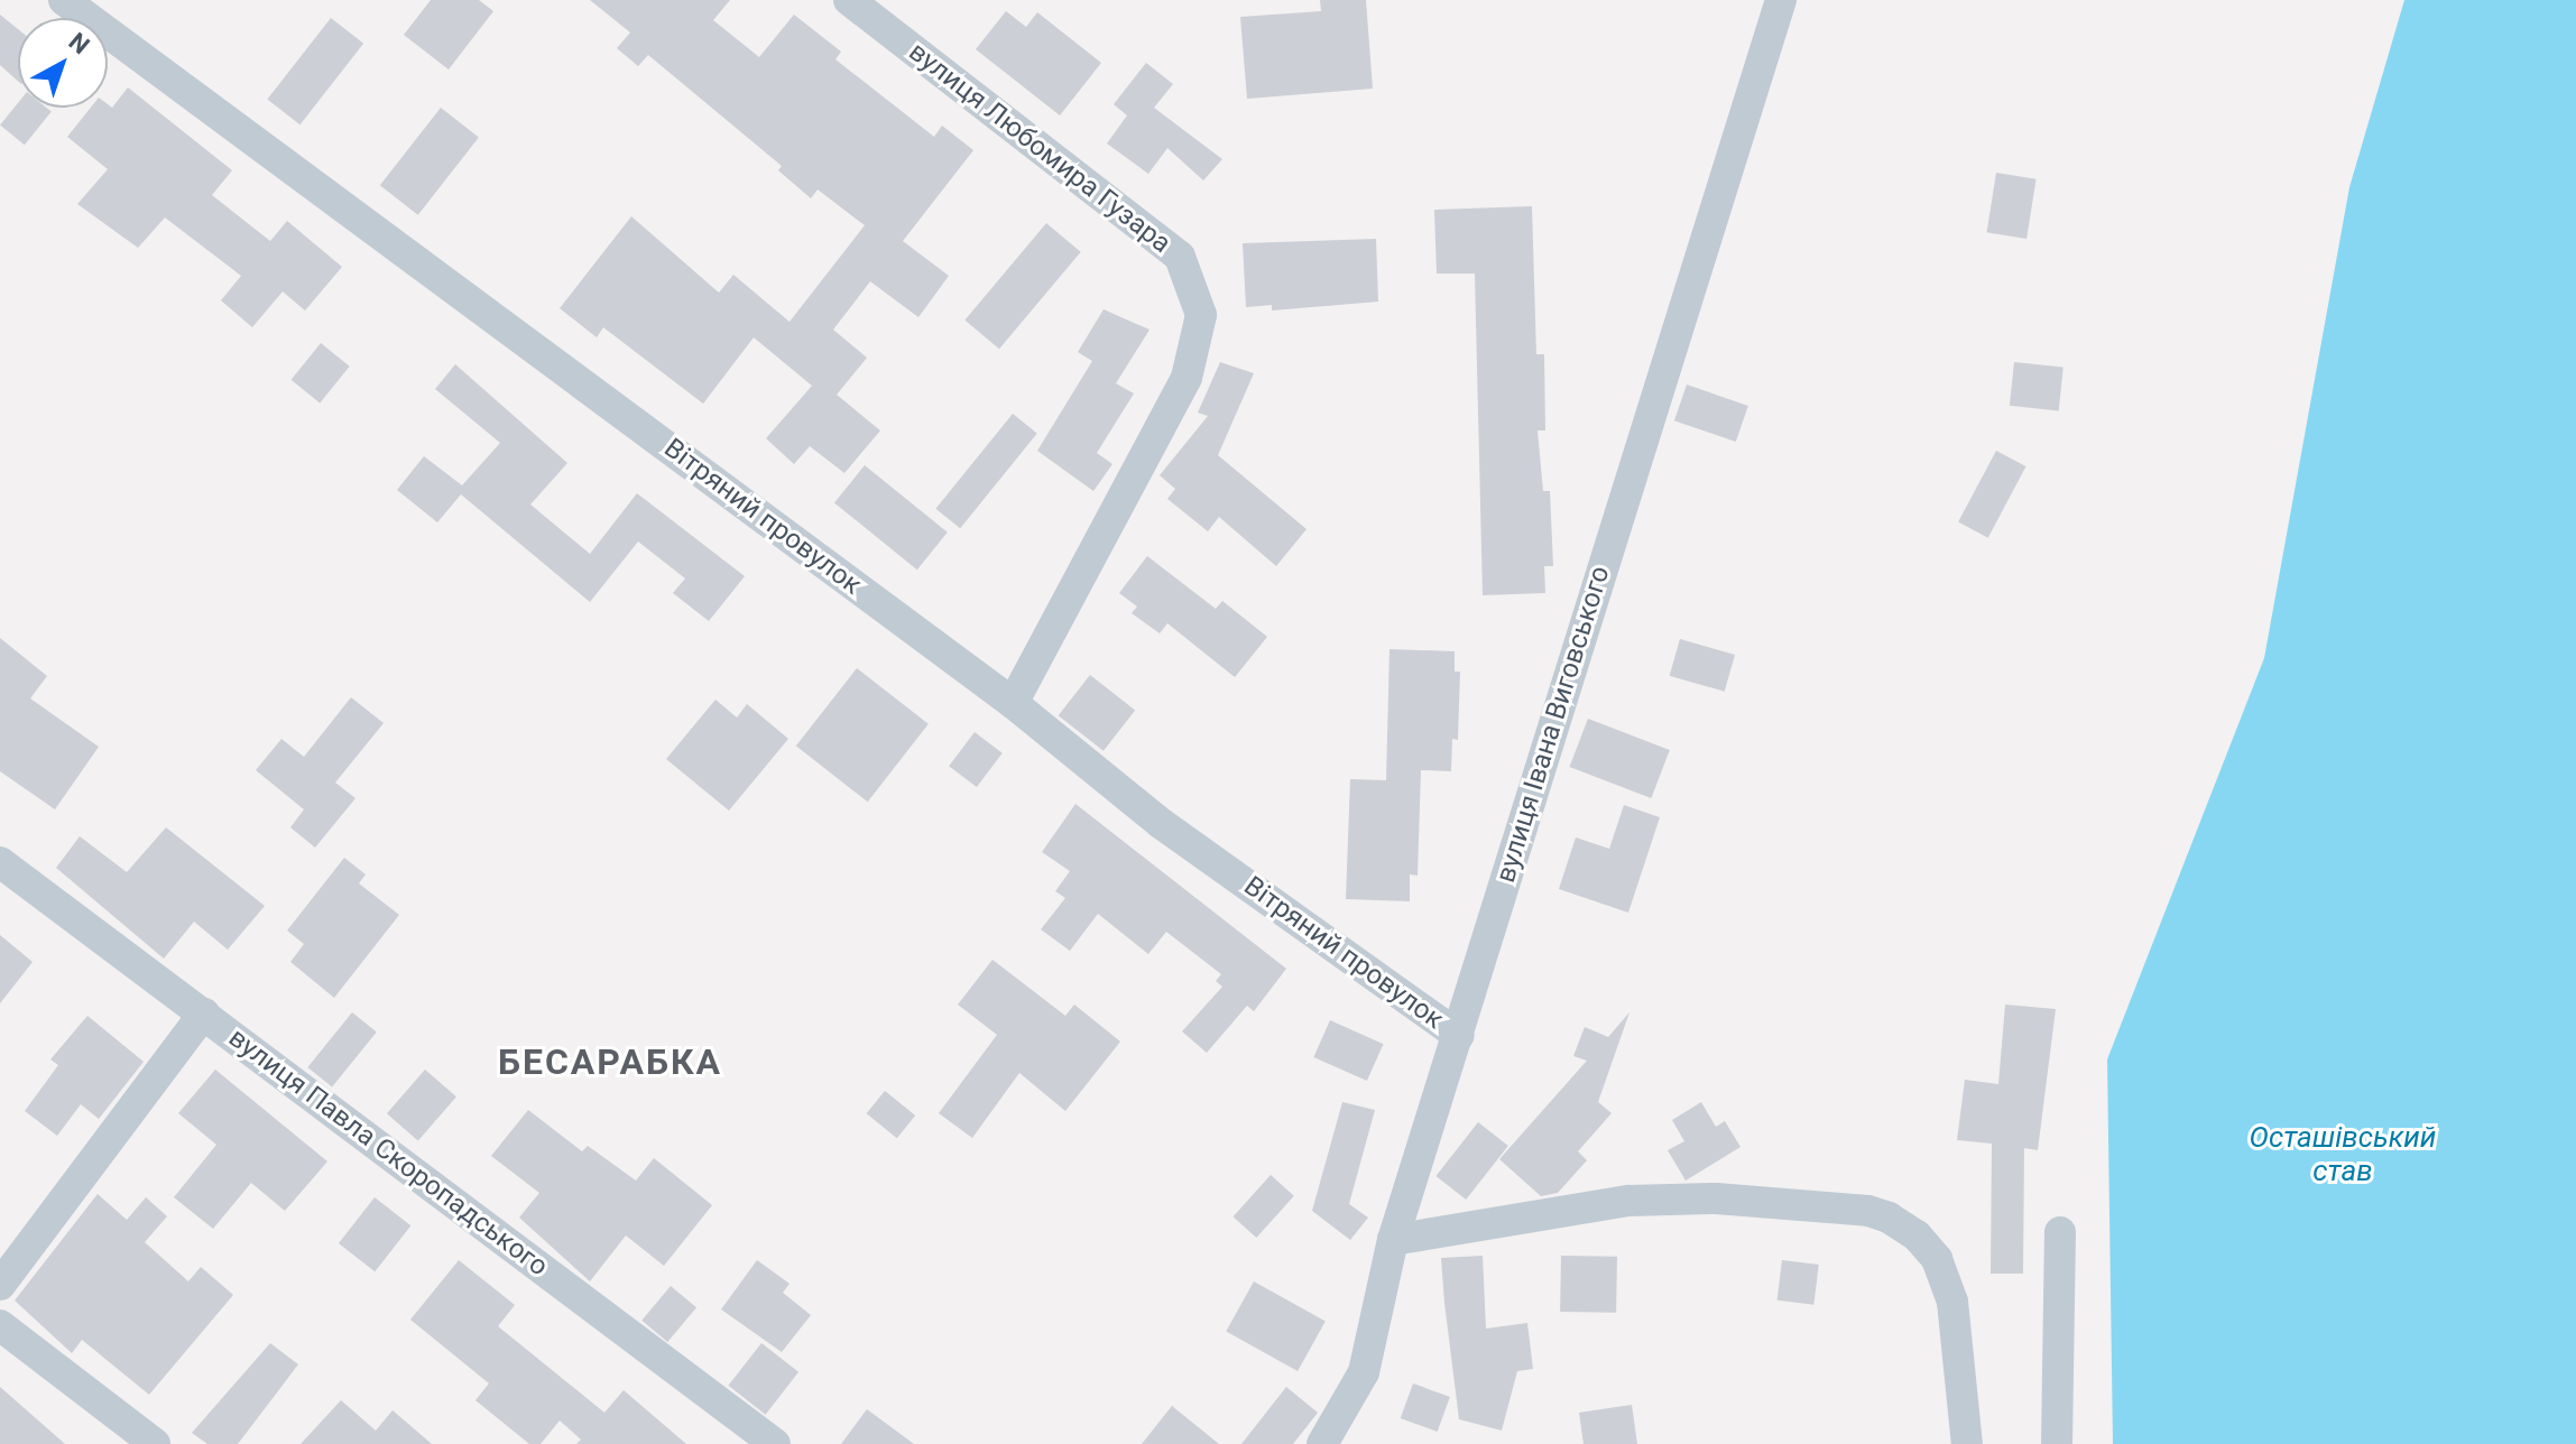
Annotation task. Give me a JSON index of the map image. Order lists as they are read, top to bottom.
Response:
{
  "streets": {
    "street": [
      "вулиця Любомира Гузара",
      "Вітряний провулок",
      "вулиця Івана Виговського",
      "вулиця Павла Скоропадського"
    ]
  },
  "crossings": [
    ["вулиця Любомира Гузара", "Вітряний провулок"],
    ["Вітряний провулок", "вулиця Івана Виговського"]
  ],
  "districts": ["БЕСАРАБКА"],
  "water": ["Осташівський став"],
  "north": "top right"
}
